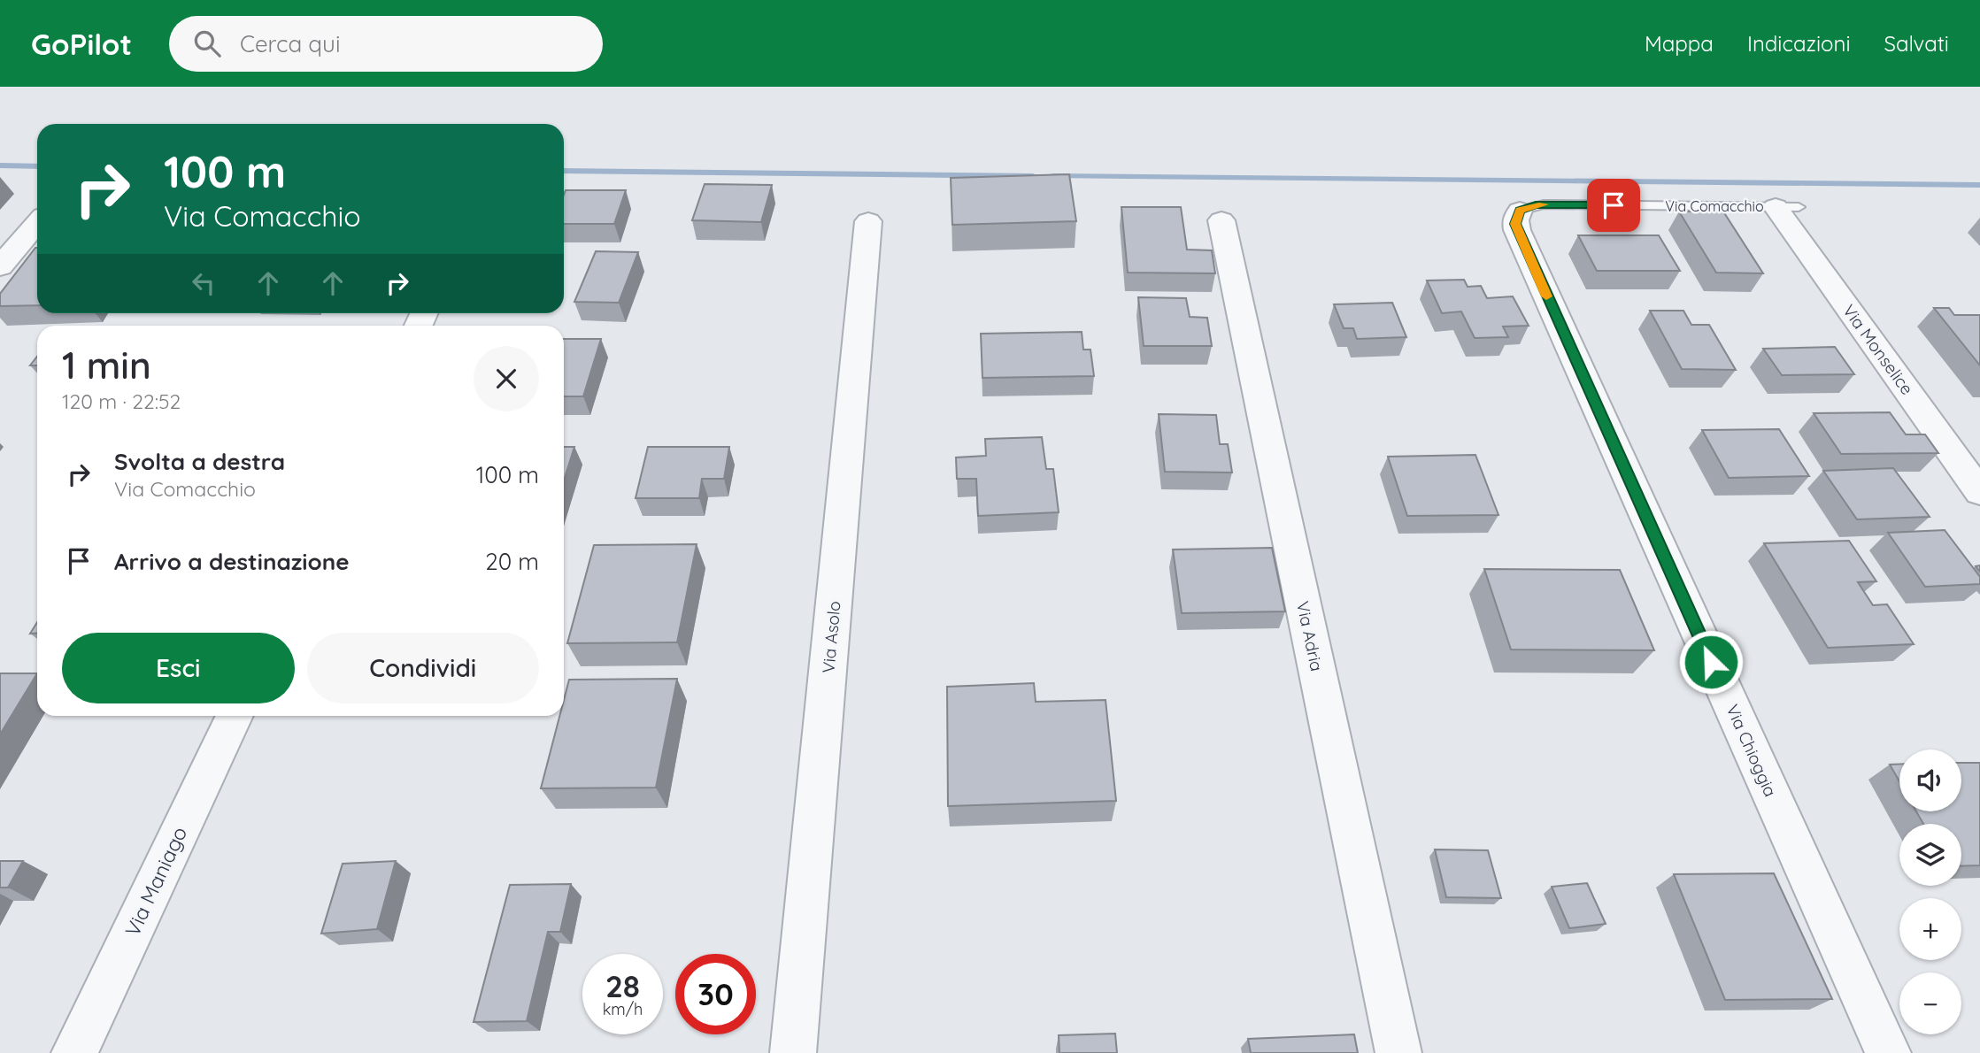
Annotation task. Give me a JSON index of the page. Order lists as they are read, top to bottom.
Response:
{
  "streets": {
    "street": [
      "Via Monselice",
      "Via Adria",
      "Via Asolo",
      "Via Chioggia",
      "Via Maniago"
    ],
    "lane": ["Via Comacchio"]
  },
  "crossings": [
    ["Via Comacchio", "Via Monselice"],
    ["Via Comacchio", "Via Chioggia"]
  ],
  "page": {
    "header": "GoPilot",
    "search": "Cerca qui",
    "nav": ["Mappa", "Indicazioni", "Salvati"],
    "turn": ["100 m", "Via Comacchio"],
    "heading": ["1 min", "120 m · 22:52"],
    "list": [
      {
        "name": "Svolta a destra",
        "note": "Via Comacchio",
        "value": "100 m"
      },
      {
        "name": "Arrivo a destinazione",
        "value": "20 m"
      }
    ],
    "buttons": ["Esci", "Condividi"],
    "map_buttons": ["+", "−"],
    "speed": "28 km/h",
    "limit": "30"
  }
}
